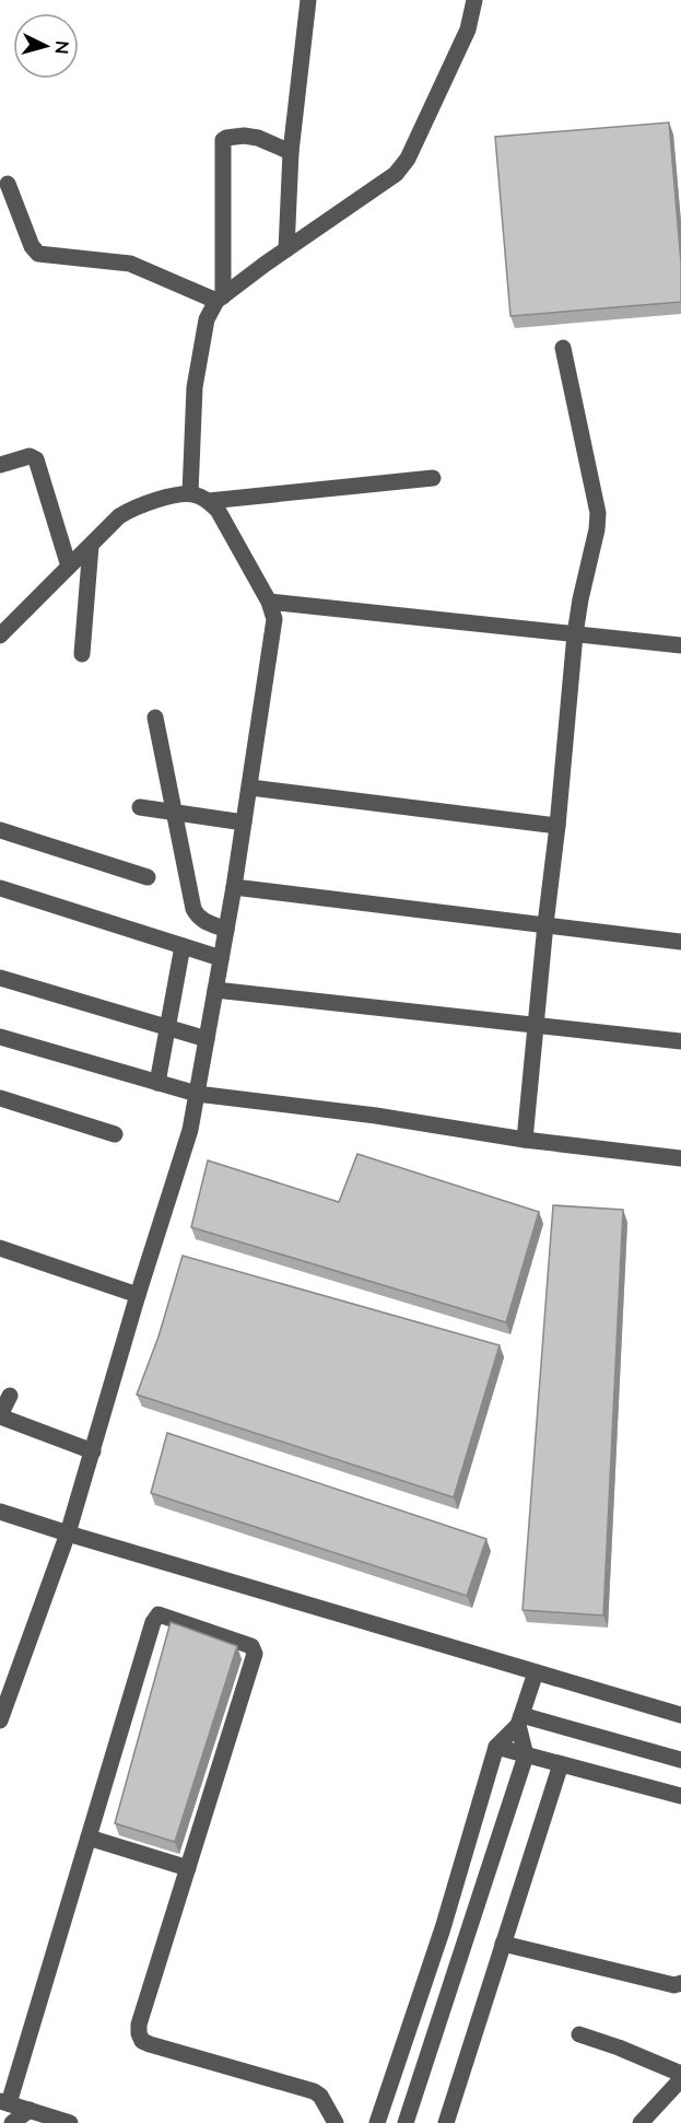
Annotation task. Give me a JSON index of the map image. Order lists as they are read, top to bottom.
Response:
{
  "north": "right"
}
